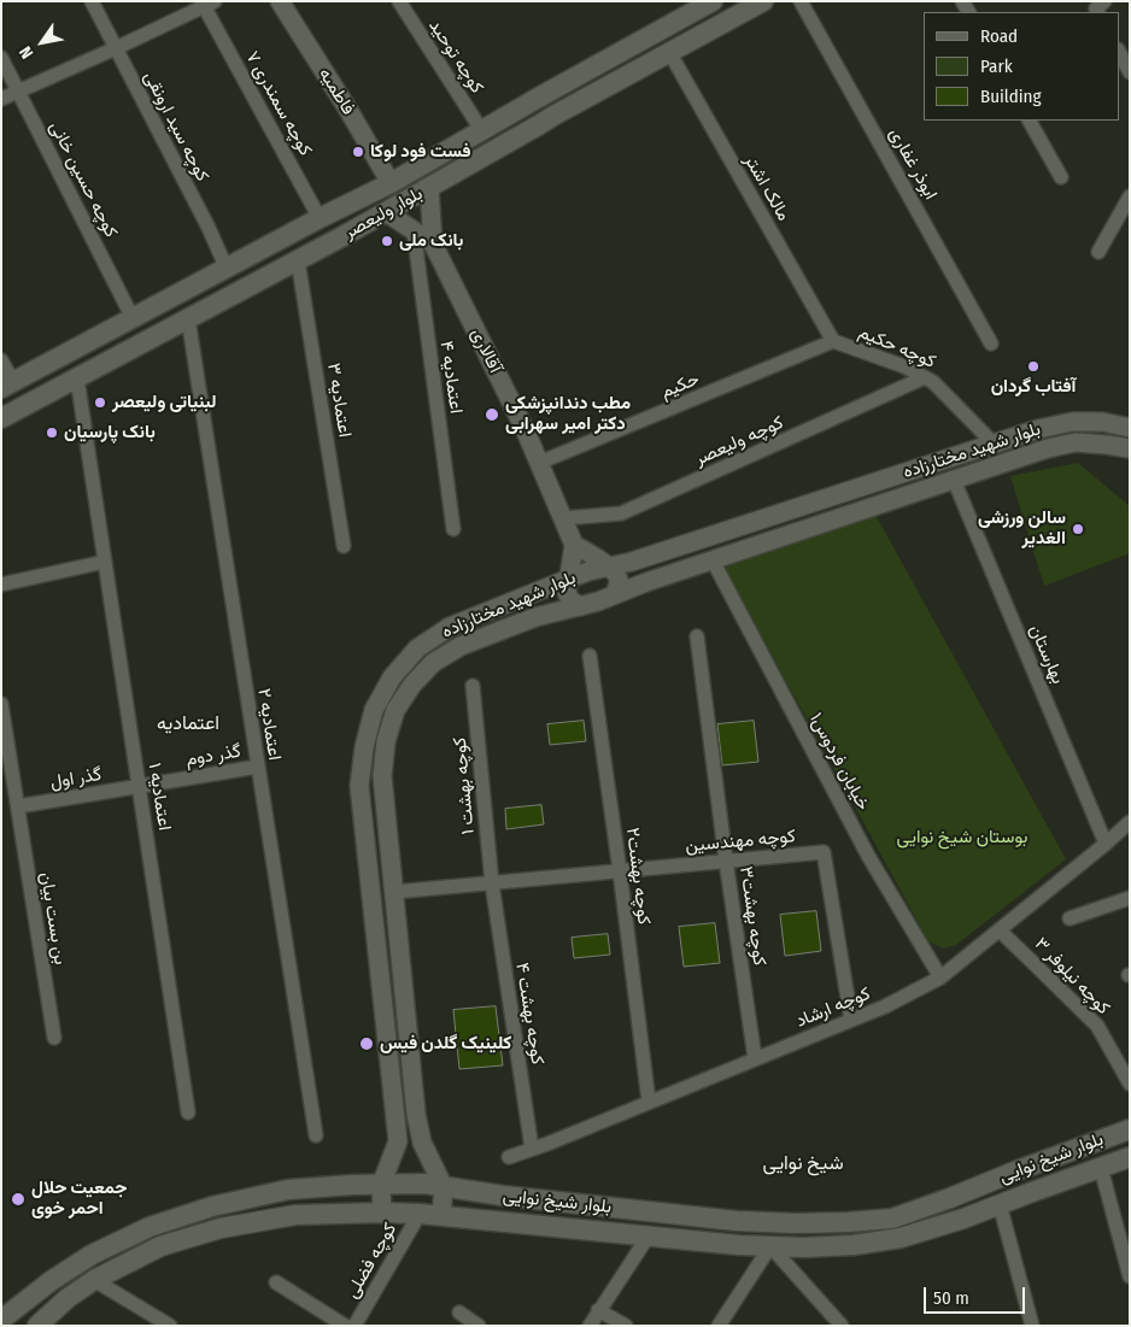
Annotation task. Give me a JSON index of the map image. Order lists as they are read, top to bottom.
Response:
{
  "streets": {
    "main road": ["بلوار ولیعصر", "بلوار شیخ نوایی"],
    "street": [
      "کوچه توحید",
      "فاطمیه",
      "کوچه سمندری ۷",
      "کوچه سید ارونقی",
      "ابوذر غفاری",
      "کوچه حسین خانی",
      "مالک اشتر",
      "کوچه حکیم",
      "آقالاری",
      "اعتمادیه ۴",
      "حکیم",
      "اعتمادیه ۳",
      "کوچه ولیعصر",
      "بلوار شهید مختارزاده",
      "بهارستان",
      "اعتمادیه ۲",
      "گذر دوم",
      "خیابان فردوس۱",
      "گذر اول",
      "کوچه بهشت ۱",
      "اعتمادیه ۱",
      "کوچه مهندسین",
      "کوچه بهشت۲",
      "کوچه بهشت۳",
      "بن بست بیان",
      "کوچه نیلوفر ۳",
      "کوچه ارشاد",
      "کوچه بهشت ۴",
      "کوچه فضلی"
    ]
  },
  "crossings": [
    ["کوچه توحید", "بلوار ولیعصر"],
    ["فاطمیه", "بلوار ولیعصر"],
    ["کوچه سمندری ۷", "بلوار ولیعصر"],
    ["کوچه سید ارونقی", "بلوار ولیعصر"],
    ["کوچه حسین خانی", "بلوار ولیعصر"],
    ["مالک اشتر", "بلوار ولیعصر"],
    ["مالک اشتر", "کوچه حکیم"],
    ["مالک اشتر", "حکیم"],
    ["بلوار ولیعصر", "آقالاری"],
    ["بلوار ولیعصر", "اعتمادیه ۳"],
    ["بلوار ولیعصر", "اعتمادیه ۲"],
    ["بلوار ولیعصر", "اعتمادیه ۱"],
    ["کوچه حکیم", "حکیم"],
    ["کوچه حکیم", "کوچه ولیعصر"],
    ["کوچه حکیم", "بلوار شهید مختارزاده"],
    ["آقالاری", "اعتمادیه ۴"],
    ["آقالاری", "حکیم"],
    ["آقالاری", "کوچه ولیعصر"],
    ["بلوار شهید مختارزاده", "بهارستان"],
    ["بلوار شهید مختارزاده", "خیابان فردوس۱"],
    ["بلوار شهید مختارزاده", "کوچه مهندسین"],
    ["بلوار شهید مختارزاده", "بلوار شیخ نوایی"],
    ["بهارستان", "کوچه ارشاد"],
    ["اعتمادیه ۲", "گذر دوم"],
    ["گذر دوم", "گذر اول"],
    ["گذر دوم", "اعتمادیه ۱"],
    ["خیابان فردوس۱", "کوچه ارشاد"],
    ["گذر اول", "اعتمادیه ۱"],
    ["گذر اول", "بن بست بیان"],
    ["کوچه بهشت ۱", "کوچه مهندسین"],
    ["کوچه بهشت ۱", "کوچه بهشت ۴"],
    ["کوچه مهندسین", "کوچه بهشت۲"],
    ["کوچه مهندسین", "کوچه بهشت۳"],
    ["کوچه مهندسین", "کوچه ارشاد"],
    ["کوچه مهندسین", "کوچه بهشت ۴"],
    ["کوچه بهشت۲", "کوچه ارشاد"],
    ["کوچه بهشت۳", "کوچه ارشاد"],
    ["کوچه نیلوفر ۳", "کوچه ارشاد"],
    ["کوچه ارشاد", "کوچه بهشت ۴"],
    ["بلوار شیخ نوایی", "کوچه فضلی"]
  ],
  "districts": ["اعتمادیه", "شیخ نوایی"],
  "parks": ["بوستان شیخ نوایی"],
  "places": [
    "فست فود لوکا",
    "بانک ملی",
    "آفتاب گردان",
    "لبنیاتی ولیعصر",
    "مطب دندانپزشکی دکتر امیر سهرابی",
    "بانک پارسیان",
    "سالن ورزشی الغدیر",
    "کلینیک گلدن فیس",
    "جمعیت حلال احمر خوی"
  ],
  "legend": ["Road", "Park", "Building"],
  "scale_bar": "50 m",
  "north": "bottom left"
}
